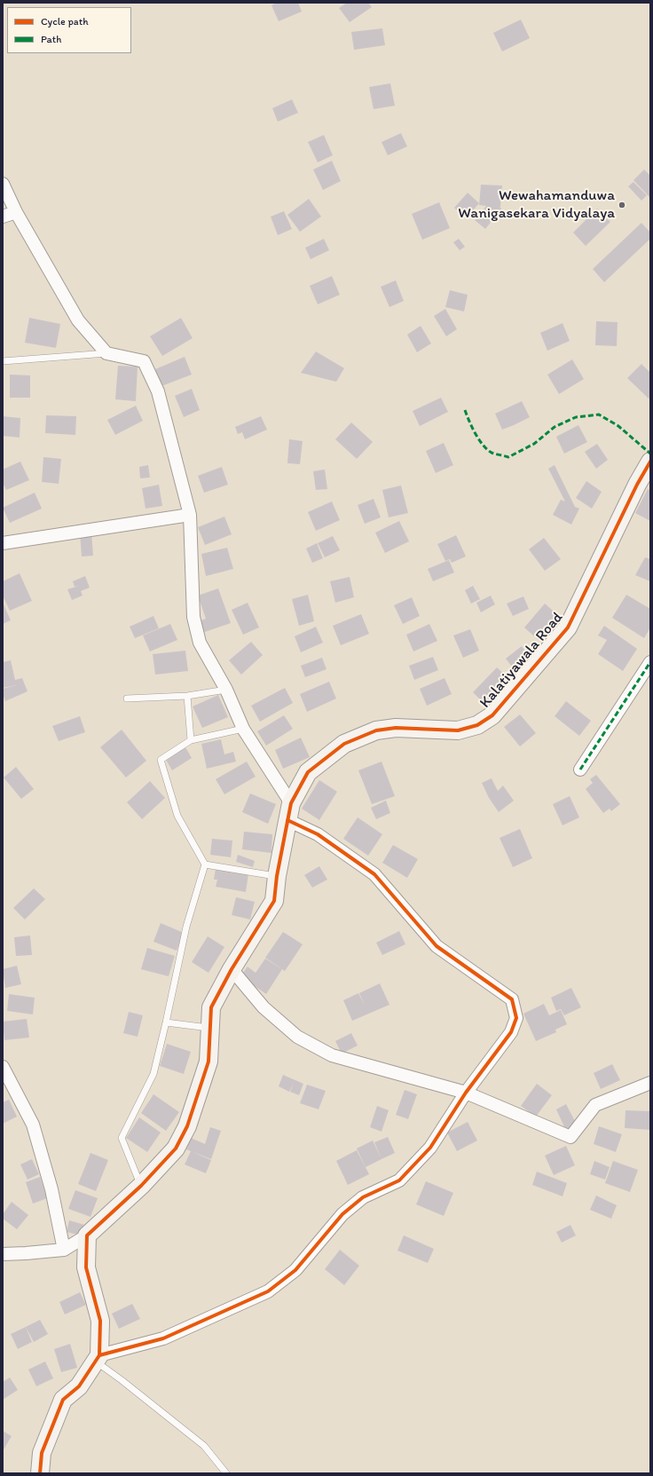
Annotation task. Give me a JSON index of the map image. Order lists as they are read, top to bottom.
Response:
{
  "streets": {
    "street": ["Kalatiyawala Road"]
  },
  "places": ["Wewahamanduwa Wanigasekara Vidyalaya"],
  "legend": ["Cycle path", "Path"]
}
